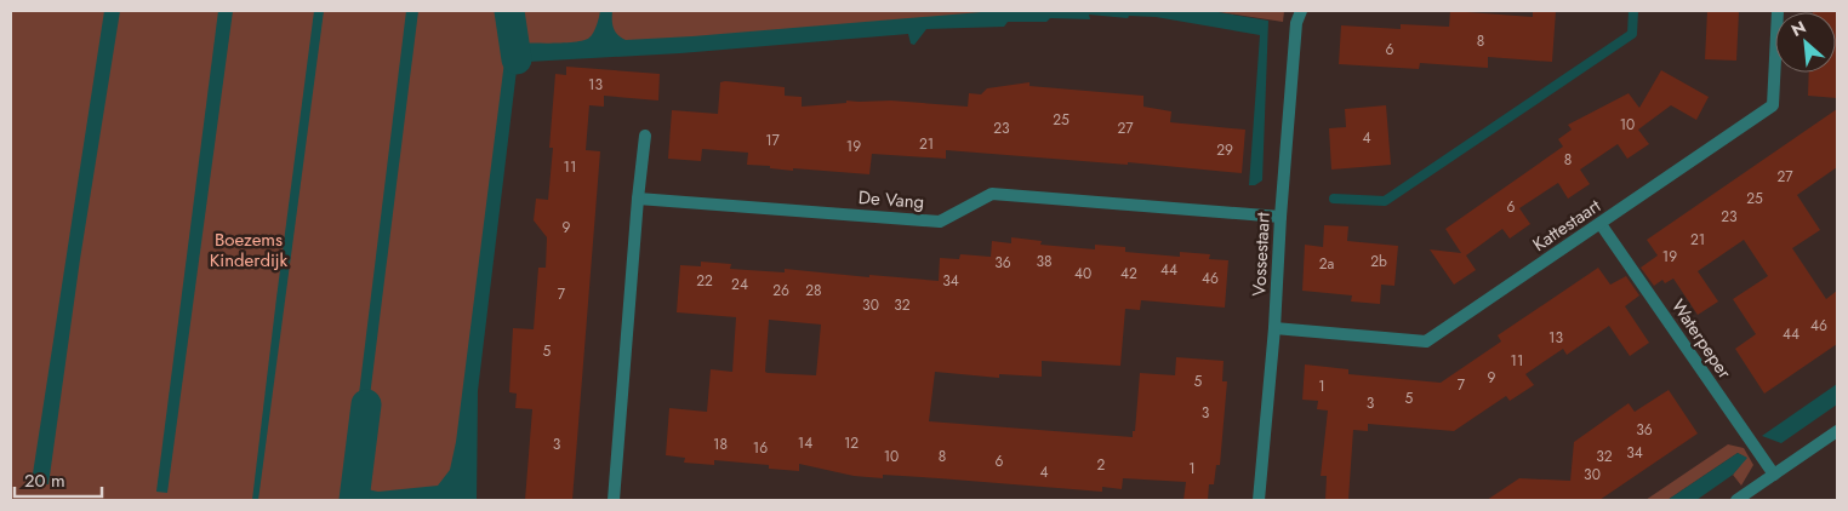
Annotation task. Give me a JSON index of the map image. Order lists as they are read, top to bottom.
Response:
{
  "streets": {
    "street": [
      "De Vang",
      "Kattestaart",
      "Vossestaart",
      "Waterpeper"
    ]
  },
  "crossings": [
    ["De Vang", "Vossestaart"],
    ["Kattestaart", "Vossestaart"],
    ["Kattestaart", "Waterpeper"]
  ],
  "parks": ["Boezems Kinderdijk"],
  "house_numbers": [
    "8",
    "6",
    "13",
    "25",
    "10",
    "23",
    "27",
    "4",
    "17",
    "21",
    "19",
    "29",
    "8",
    "11",
    "27",
    "25",
    "6",
    "23",
    "9",
    "21",
    "19",
    "38",
    "2b",
    "36",
    "2a",
    "44",
    "40",
    "42",
    "46",
    "22",
    "34",
    "24",
    "26",
    "28",
    "7",
    "30",
    "32",
    "46",
    "44",
    "13",
    "5",
    "11",
    "9",
    "5",
    "7",
    "1",
    "5",
    "3",
    "3",
    "36",
    "14",
    "12",
    "3",
    "18",
    "16",
    "34",
    "10",
    "8",
    "32",
    "6",
    "2",
    "1",
    "4",
    "30"
  ],
  "scale_bar": "20 m",
  "north": "top left"
}
